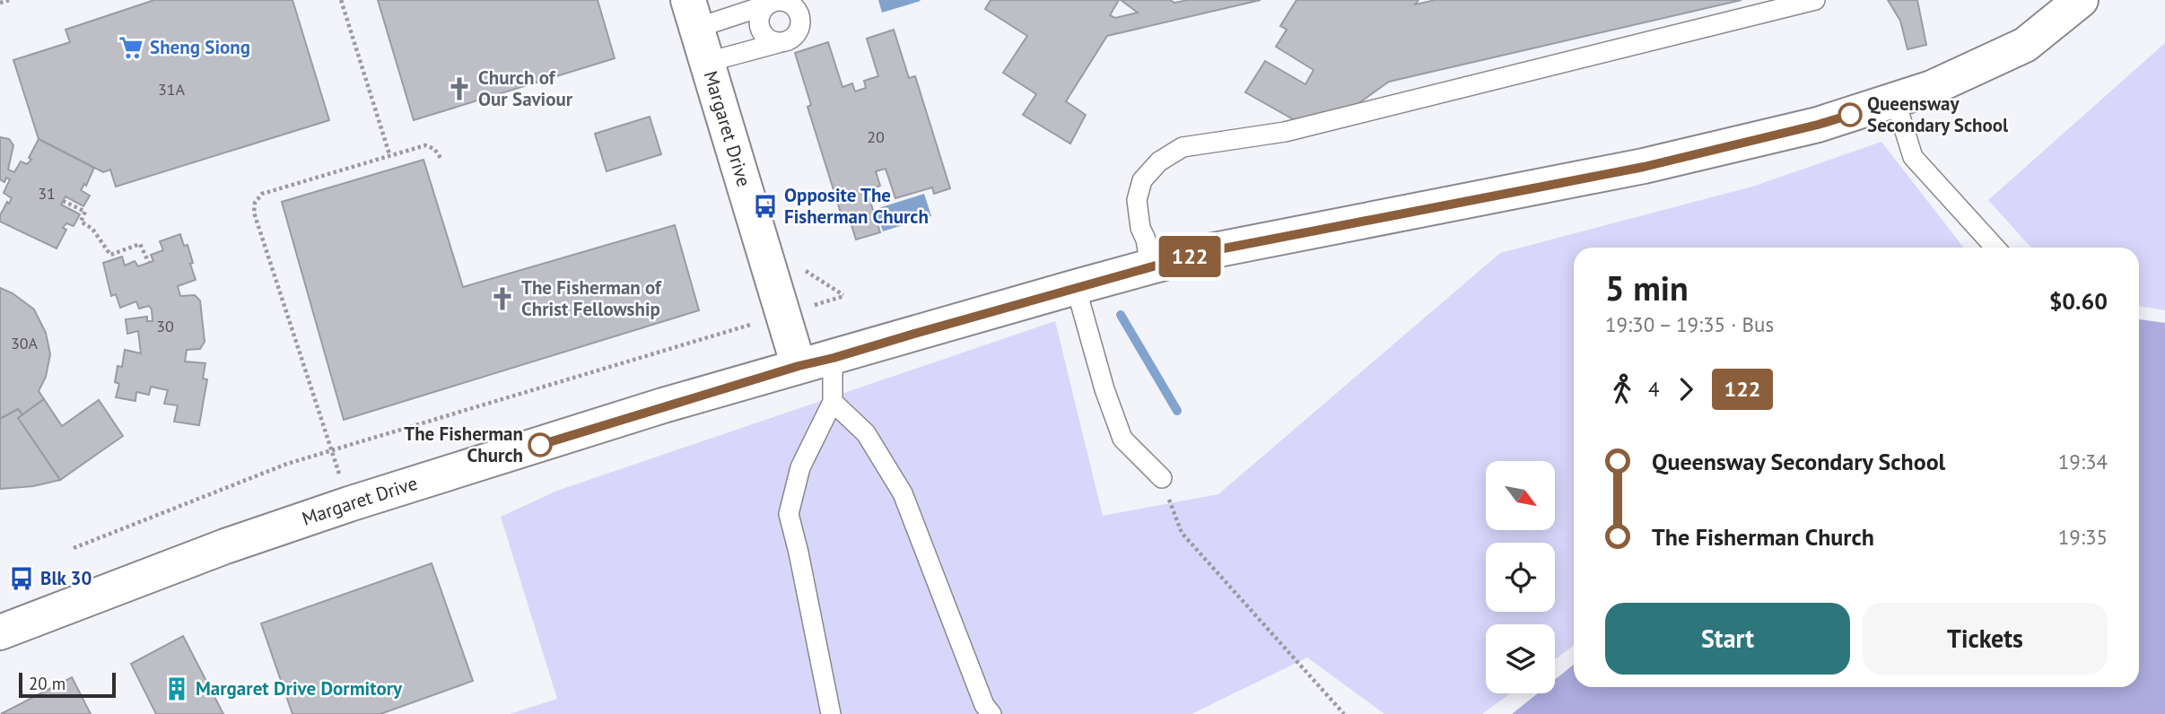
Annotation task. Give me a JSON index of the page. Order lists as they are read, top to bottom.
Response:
{
  "streets": {
    "street": ["Margaret Drive"]
  },
  "places": {
    "supermarket": ["Sheng Siong"],
    "church": ["Church of Our Saviour", "The Fisherman of Christ Fellowship"],
    "other": ["Queensway Secondary School", "The Fisherman Church"],
    "bus stop": ["Opposite The Fisherman Church", "Blk 30"],
    "building": ["Margaret Drive Dormitory"]
  },
  "lines": ["bus line 122"],
  "house_numbers": [
    "31A",
    "20",
    "31",
    "30",
    "30A"
  ],
  "scale_bar": "20 m",
  "north": "bottom right",
  "page": {
    "on_map": "122",
    "heading": ["5 min", "19:30 – 19:35 · Bus", "$0.60"],
    "legs": ["4", "122"],
    "list": [
      {
        "name": "Queensway Secondary School",
        "value": "19:34"
      },
      {
        "name": "The Fisherman Church",
        "value": "19:35"
      }
    ],
    "buttons": ["Start", "Tickets"],
    "scale": "20 m"
  }
}
